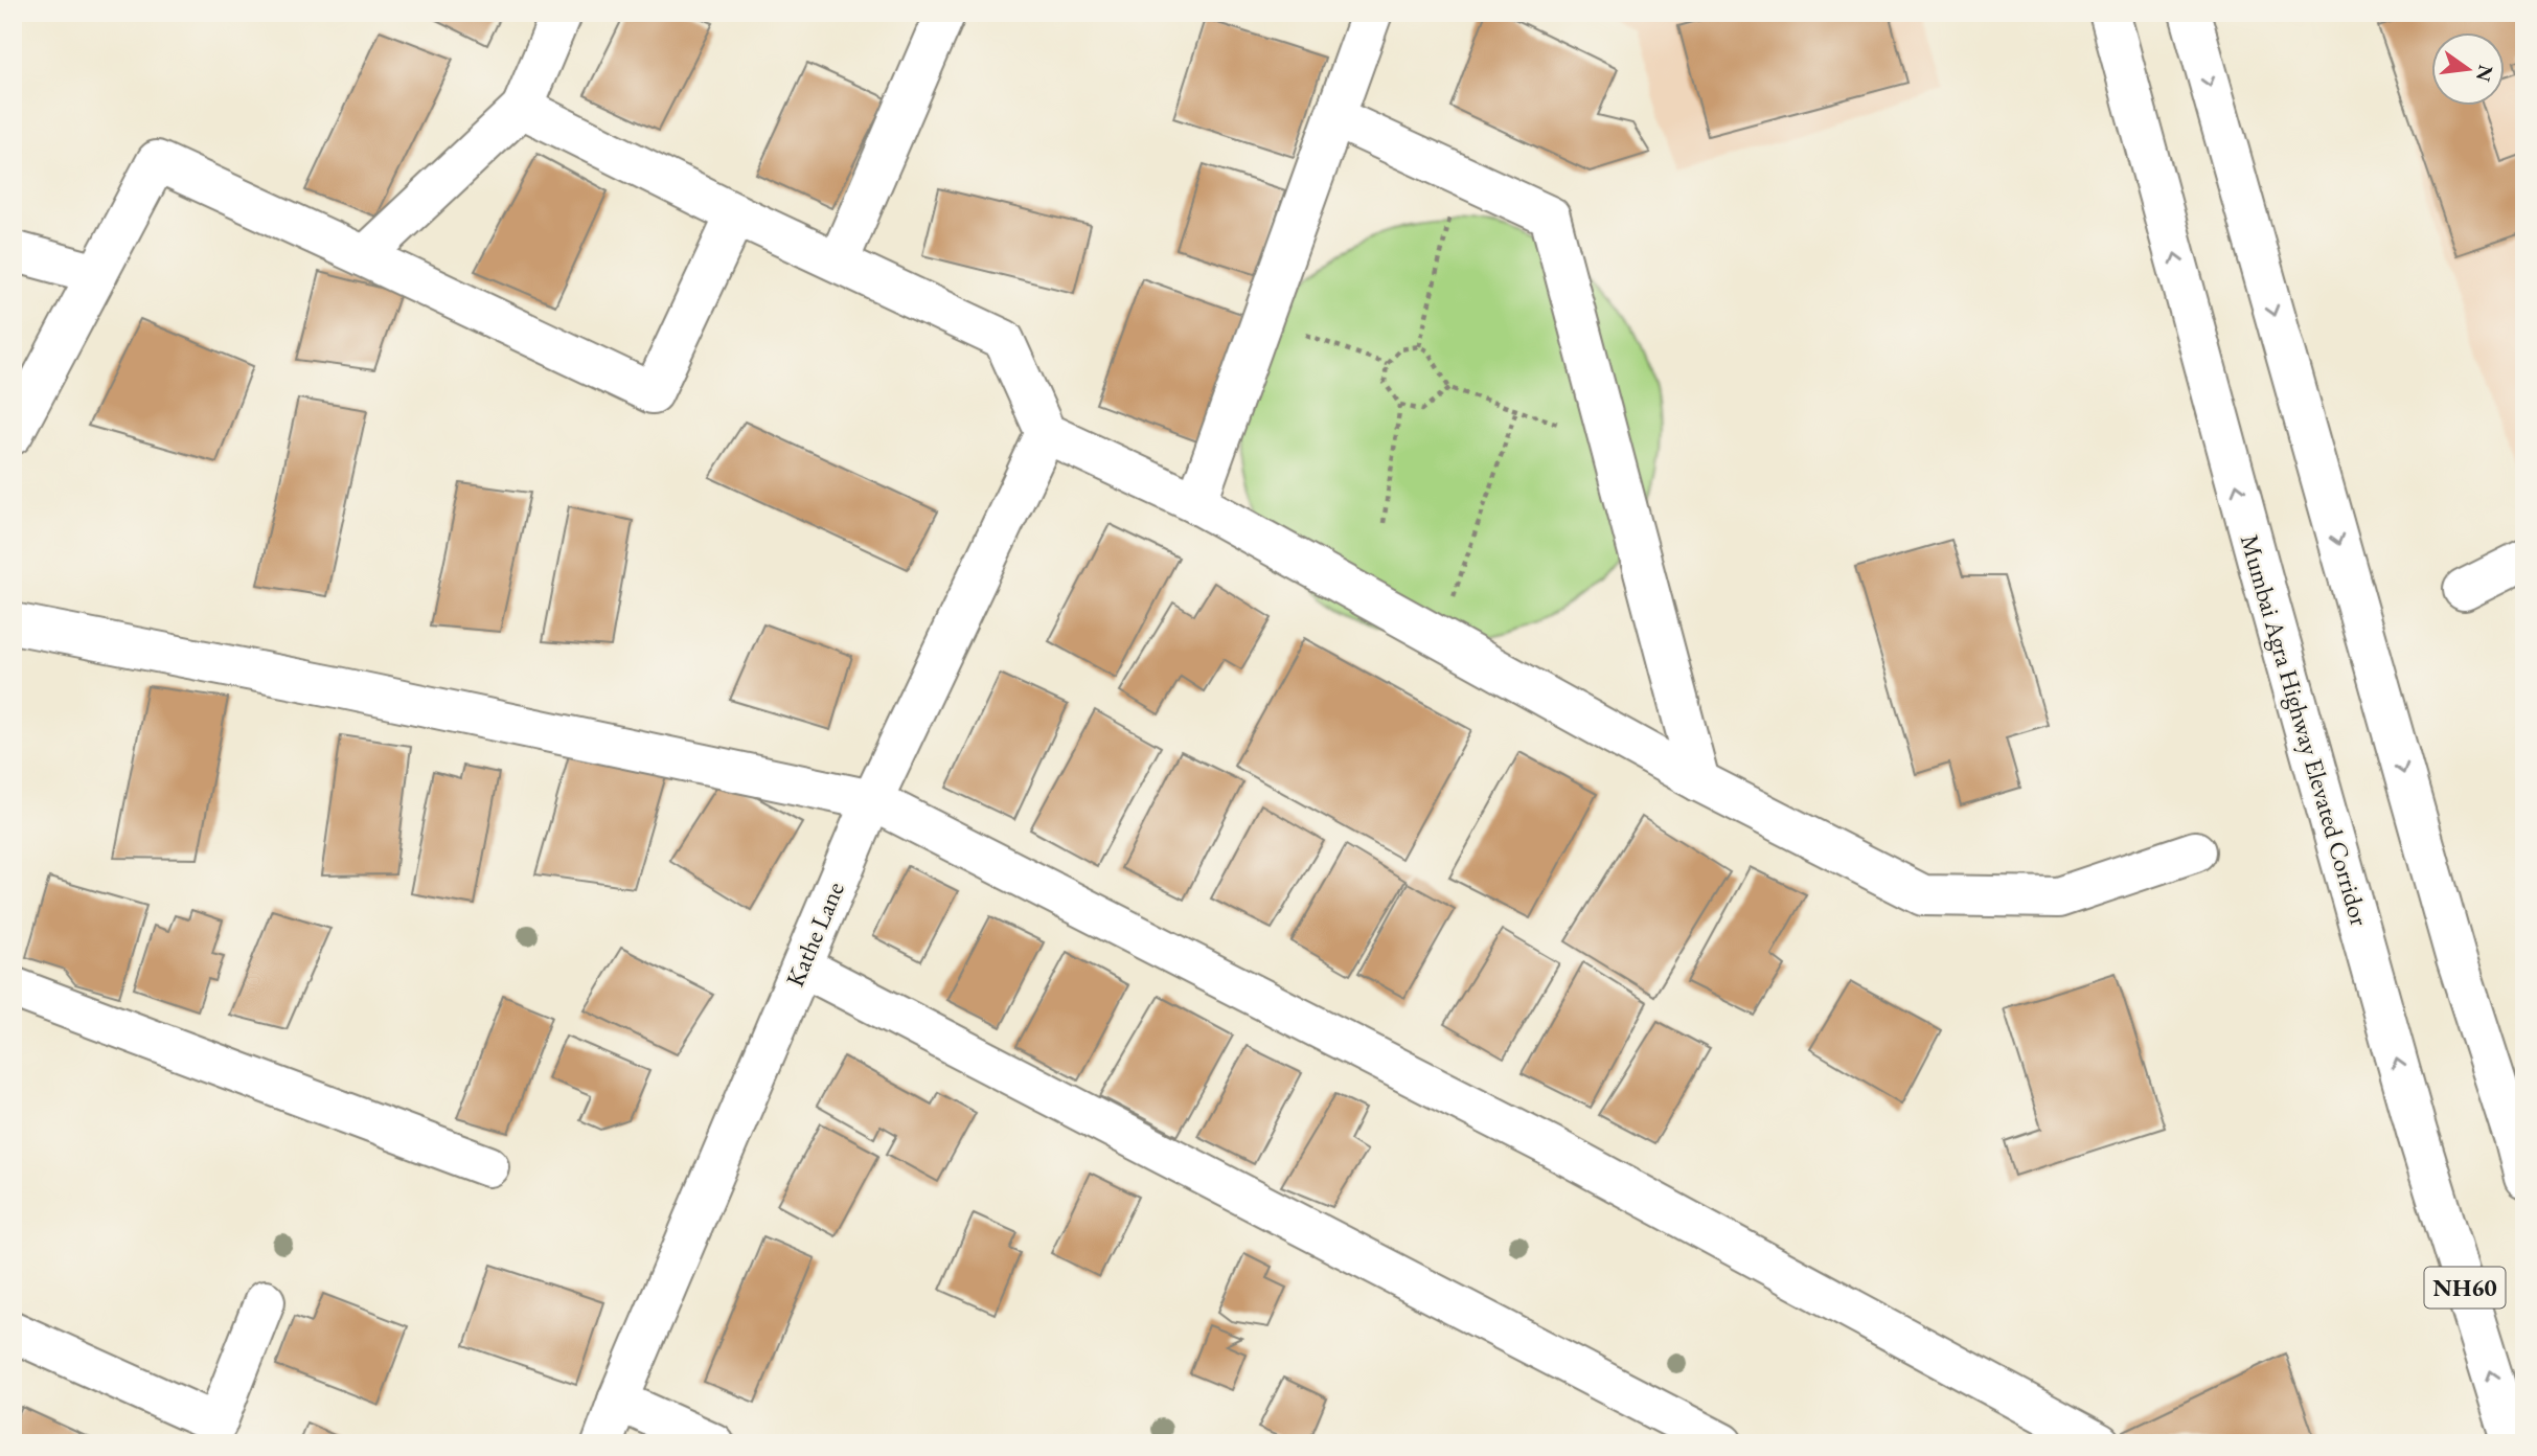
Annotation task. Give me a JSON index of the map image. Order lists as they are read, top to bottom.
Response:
{
  "streets": {
    "main road": ["Mumbai Agra Highway Elevated Corridor", "Kathe Lane", "NH60"]
  },
  "north": "right"
}
